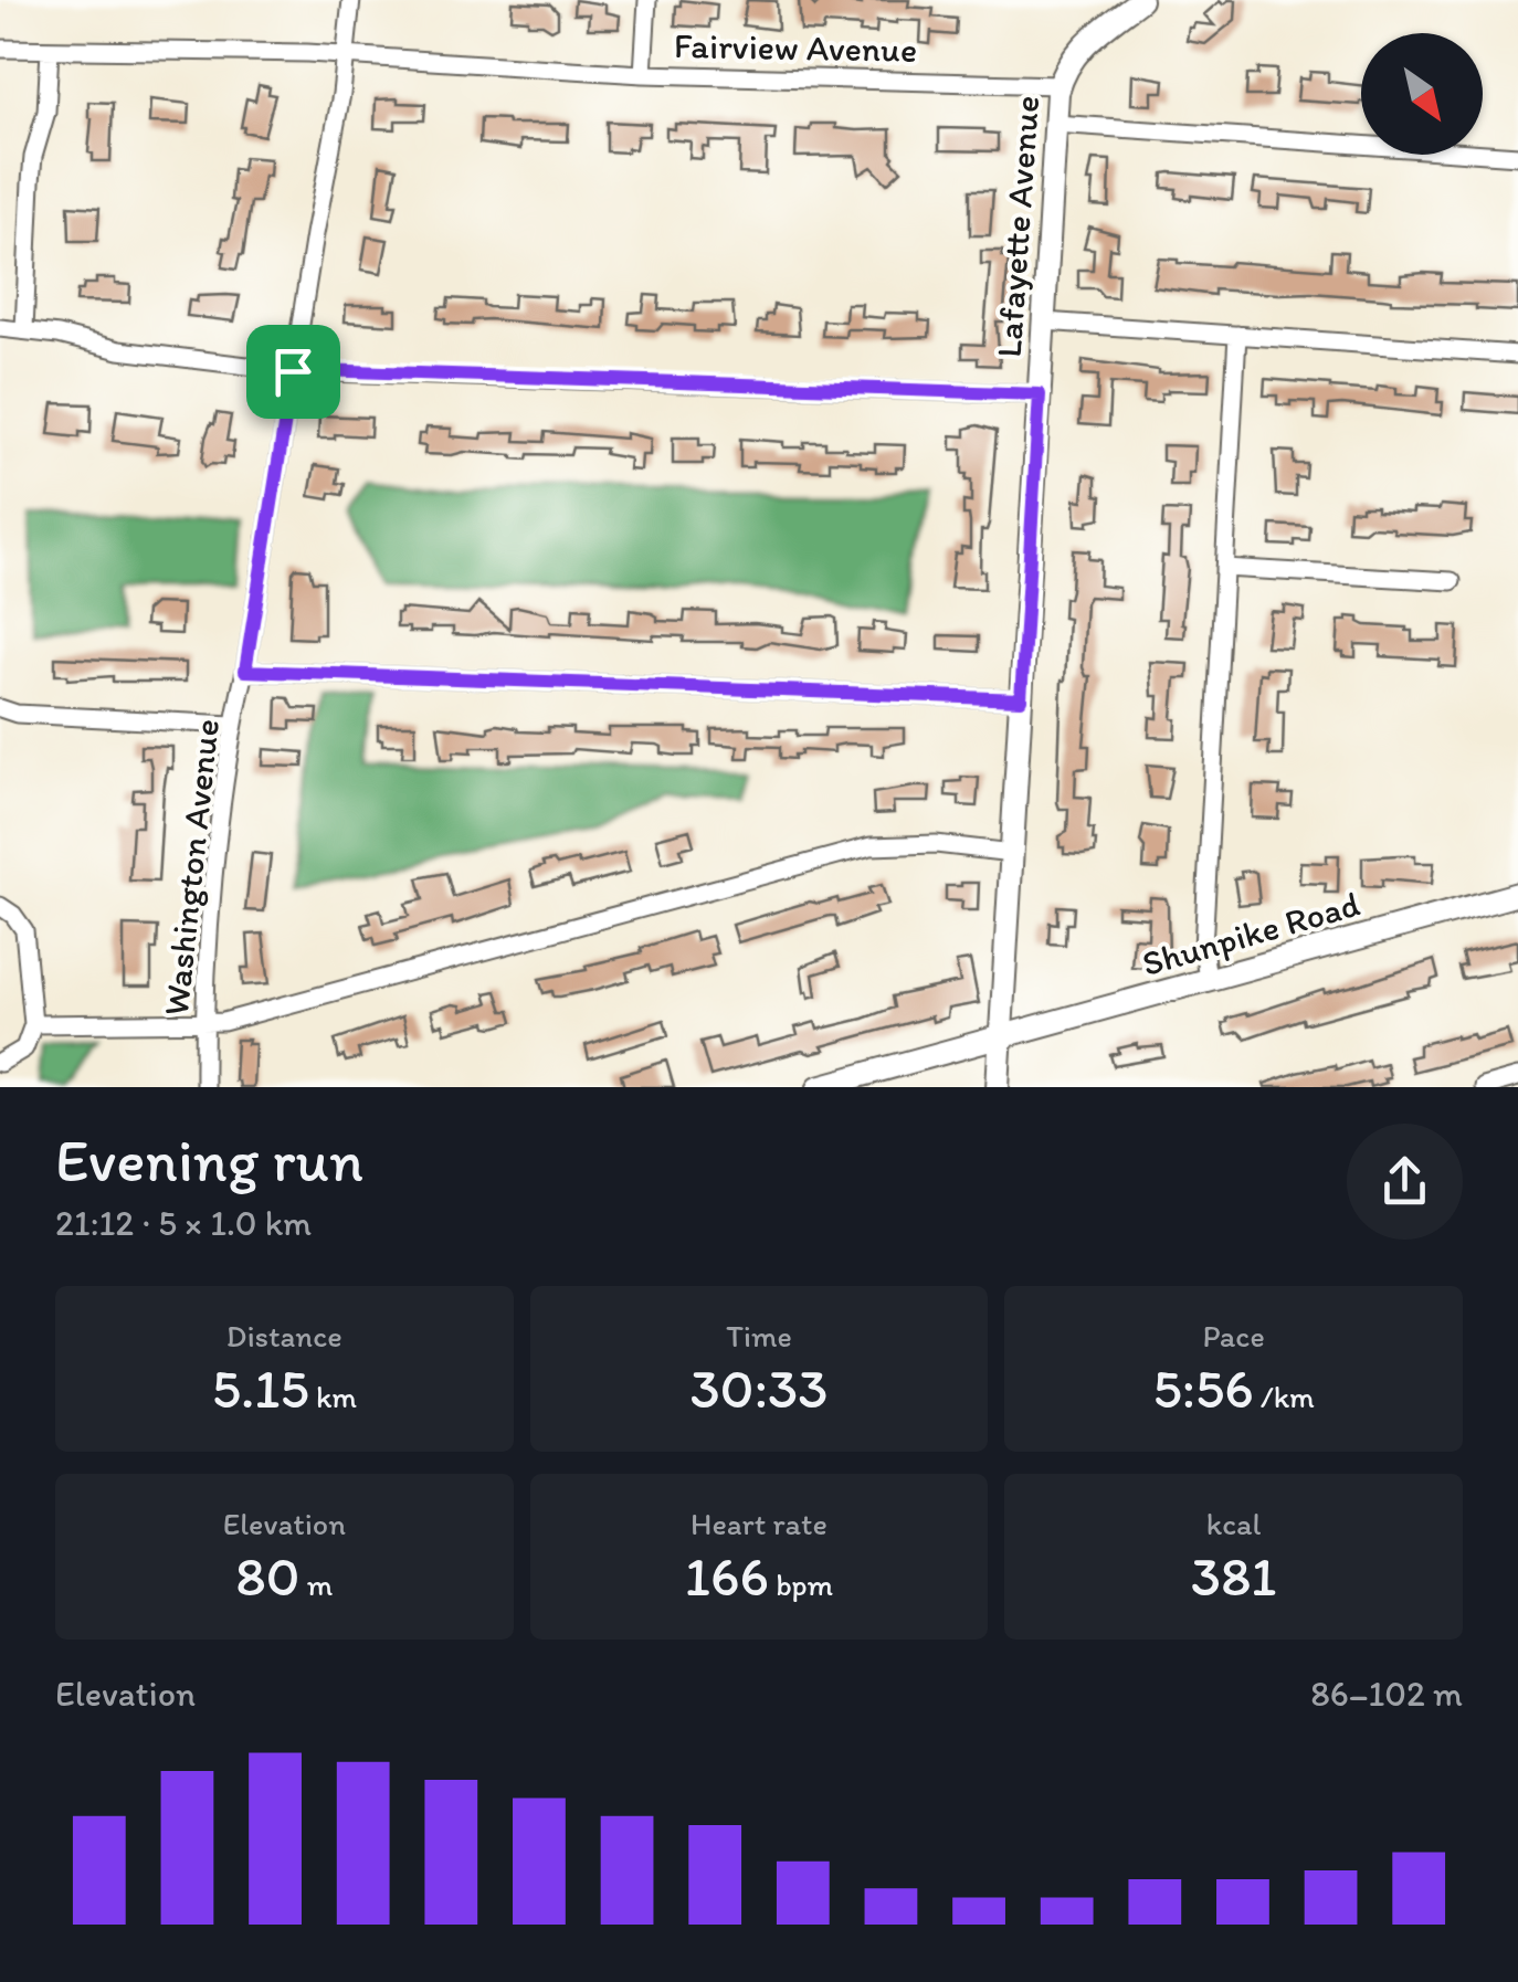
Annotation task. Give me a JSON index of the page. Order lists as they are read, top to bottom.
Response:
{
  "streets": {
    "street": [
      "Fairview Avenue",
      "Lafayette Avenue",
      "Washington Avenue",
      "Shunpike Road"
    ]
  },
  "crossings": [
    ["Fairview Avenue", "Lafayette Avenue"],
    ["Fairview Avenue", "Washington Avenue"],
    ["Lafayette Avenue", "Shunpike Road"]
  ],
  "north": "bottom right",
  "page": {
    "heading": ["Evening run", "21:12 · 5 × 1.0 km"],
    "stats": [
      ["Distance", "5.15 km"],
      ["Time", "30:33"],
      ["Pace", "5:56 /km"],
      ["Elevation", "80 m"],
      ["Heart rate", "166 bpm"],
      ["kcal", "381"]
    ],
    "chart": ["Elevation", "86–102 m"]
  }
}
